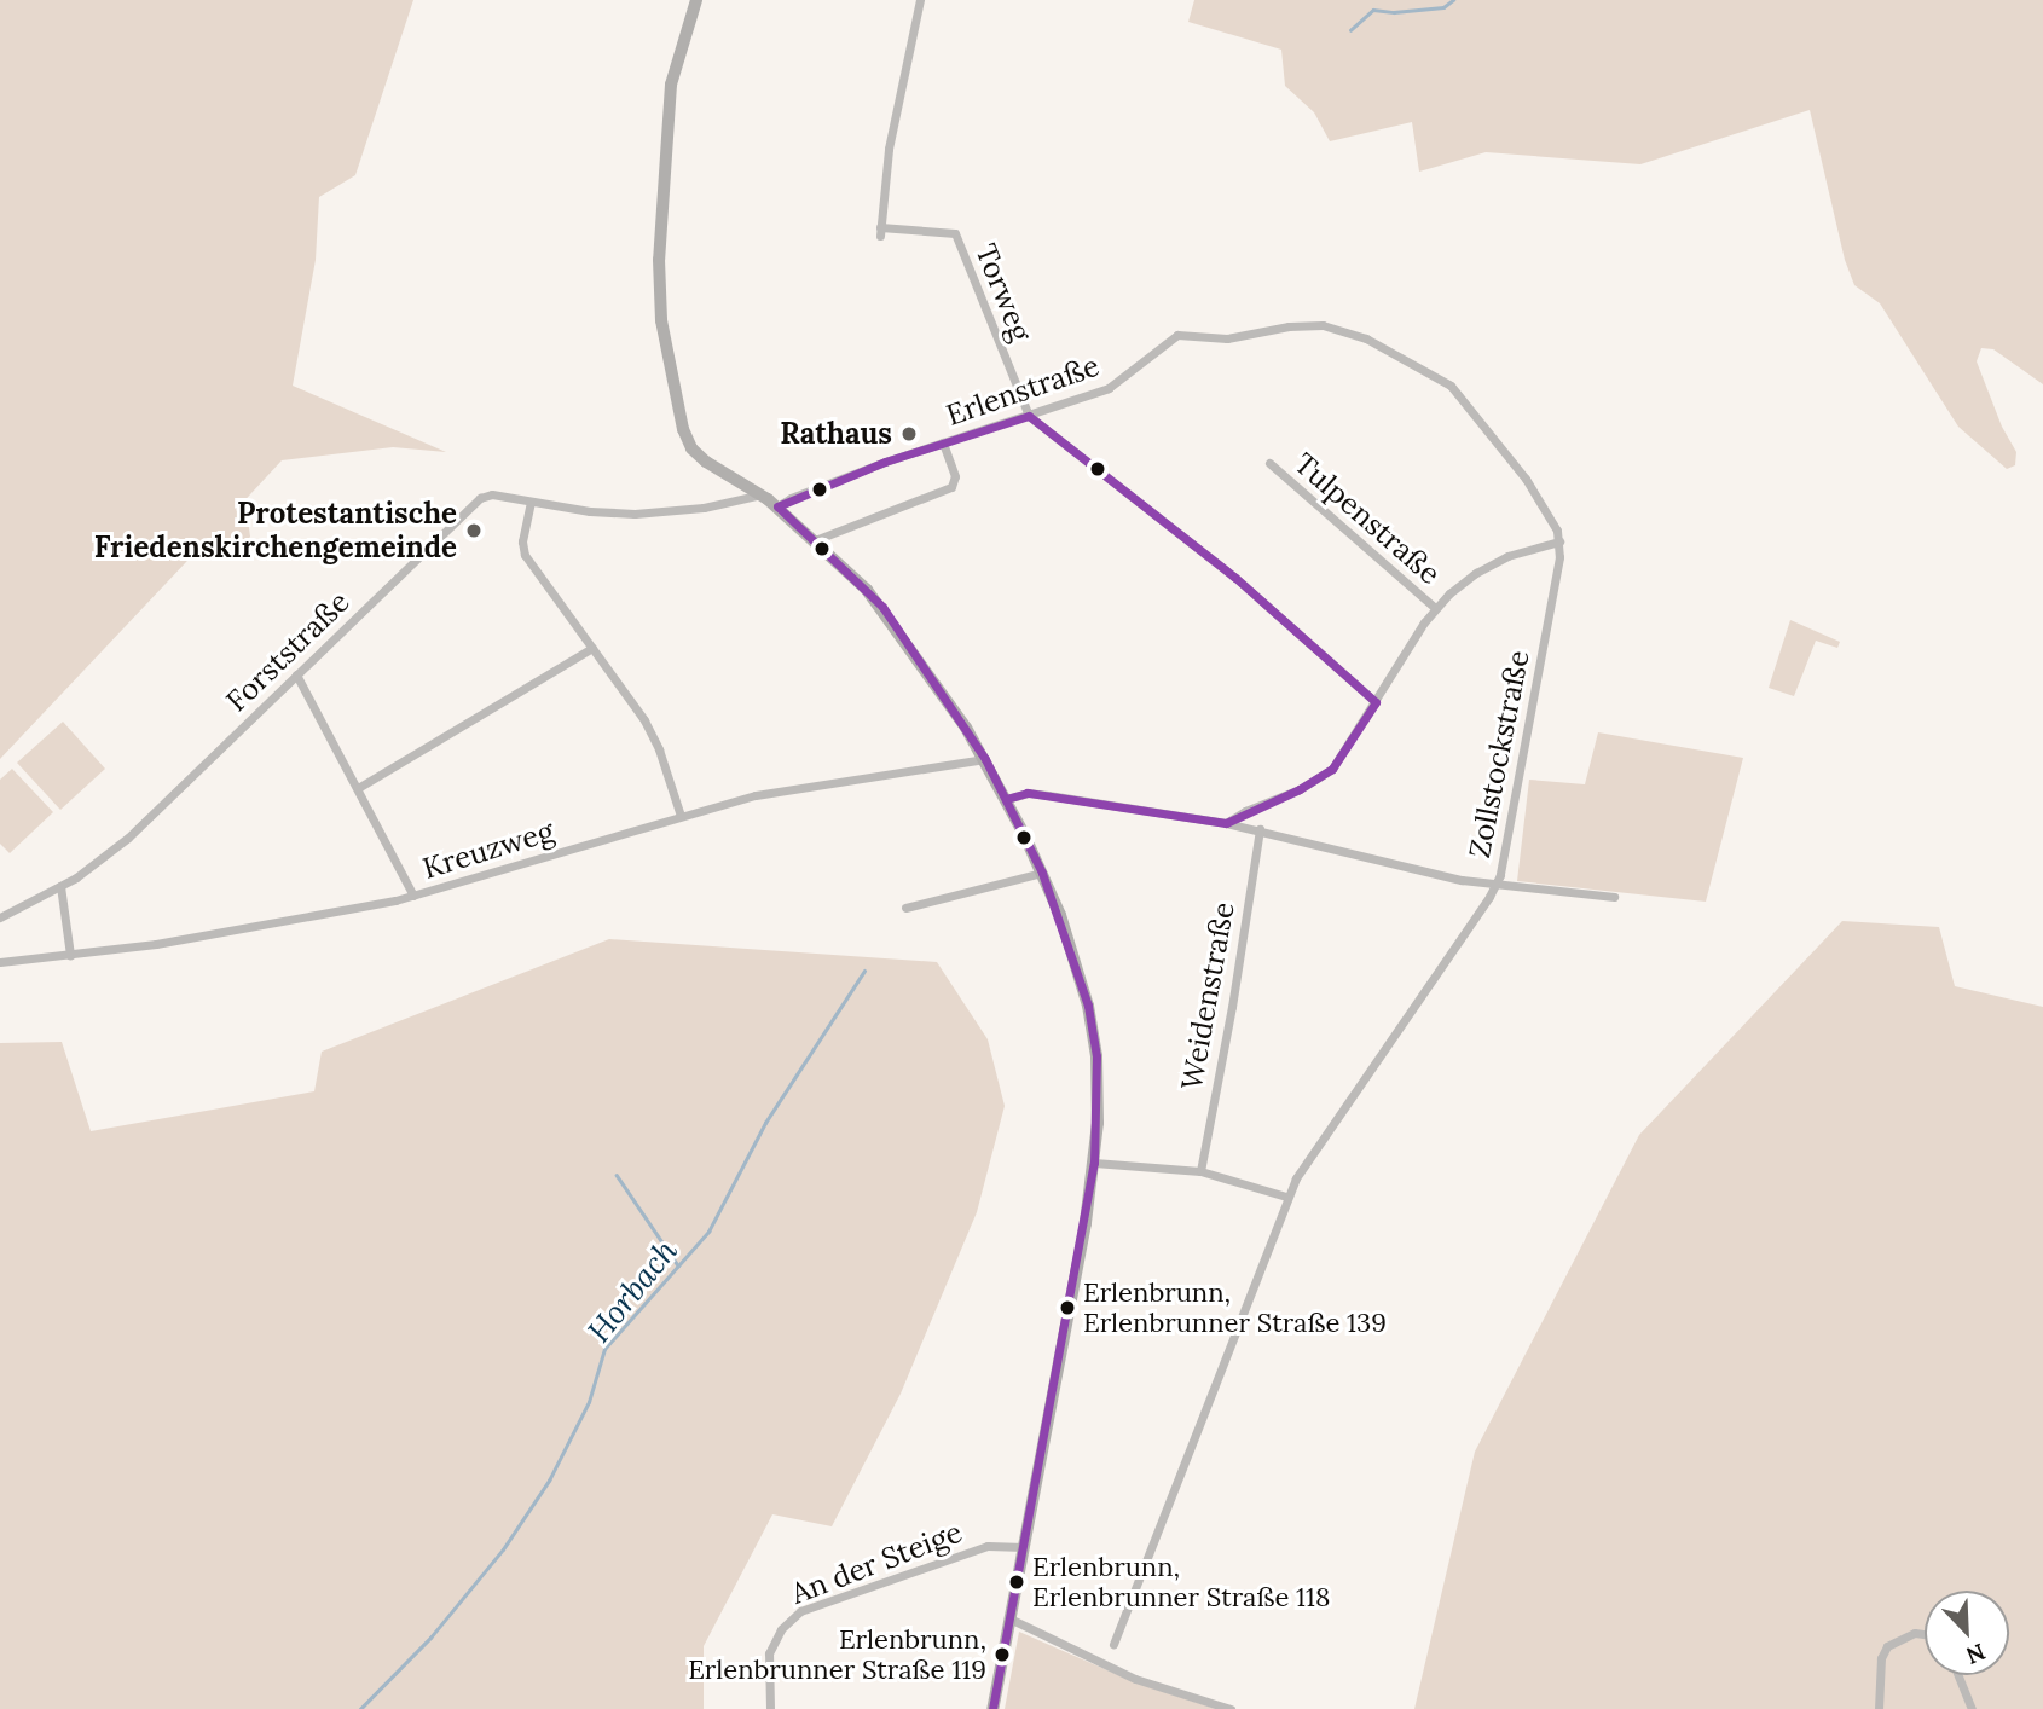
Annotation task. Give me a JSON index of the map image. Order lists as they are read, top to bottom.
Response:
{
  "streets": {
    "street": [
      "Torweg",
      "Erlenstraße",
      "Tulpenstraße",
      "Forststraße",
      "Zollstockstraße",
      "Kreuzweg",
      "Weidenstraße",
      "An der Steige"
    ]
  },
  "crossings": [
    ["Torweg", "Erlenstraße"],
    ["Erlenstraße", "Zollstockstraße"]
  ],
  "water": ["Horbach"],
  "places": [
    "Rathaus",
    "Protestantische Friedenskirchengemeinde",
    "Erlenbrunn, Erlenbrunner Straße 139",
    "Erlenbrunn, Erlenbrunner Straße 118",
    "Erlenbrunn, Erlenbrunner Straße 119"
  ],
  "north": "bottom right"
}
